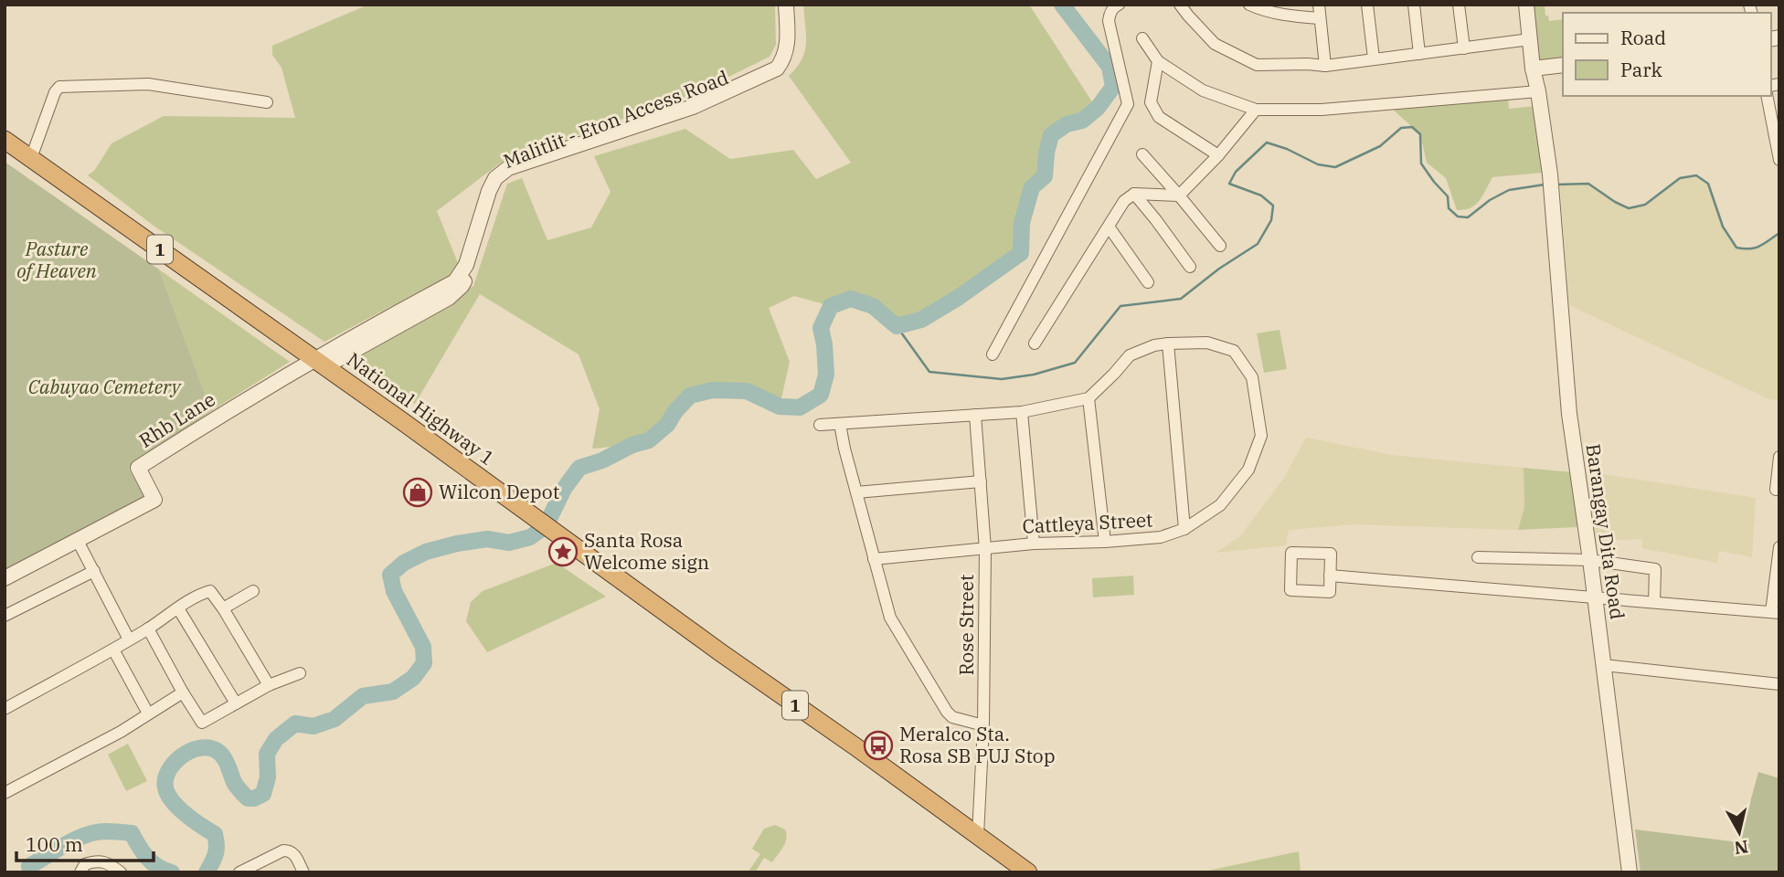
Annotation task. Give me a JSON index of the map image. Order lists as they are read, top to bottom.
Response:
{
  "streets": {
    "highway": ["1", "National Highway 1"],
    "street": [
      "Malitlit - Eton Access Road",
      "Rhb Lane",
      "Cattleya Street",
      "Barangay Dita Road",
      "Rose Street"
    ]
  },
  "crossings": [
    ["Malitlit - Eton Access Road", "National Highway 1"],
    ["Malitlit - Eton Access Road", "Rhb Lane"],
    ["National Highway 1", "Rhb Lane"],
    ["National Highway 1", "Rose Street"],
    ["Cattleya Street", "Rose Street"]
  ],
  "parks": ["Pasture of Heaven", "Cabuyao Cemetery"],
  "places": {
    "shop": ["Wilcon Depot"],
    "place": ["Santa Rosa Welcome sign"],
    "bus stop": ["Meralco Sta. Rosa SB PUJ Stop"]
  },
  "legend": ["Road", "Park"],
  "scale_bar": "100 m",
  "north": "bottom"
}
